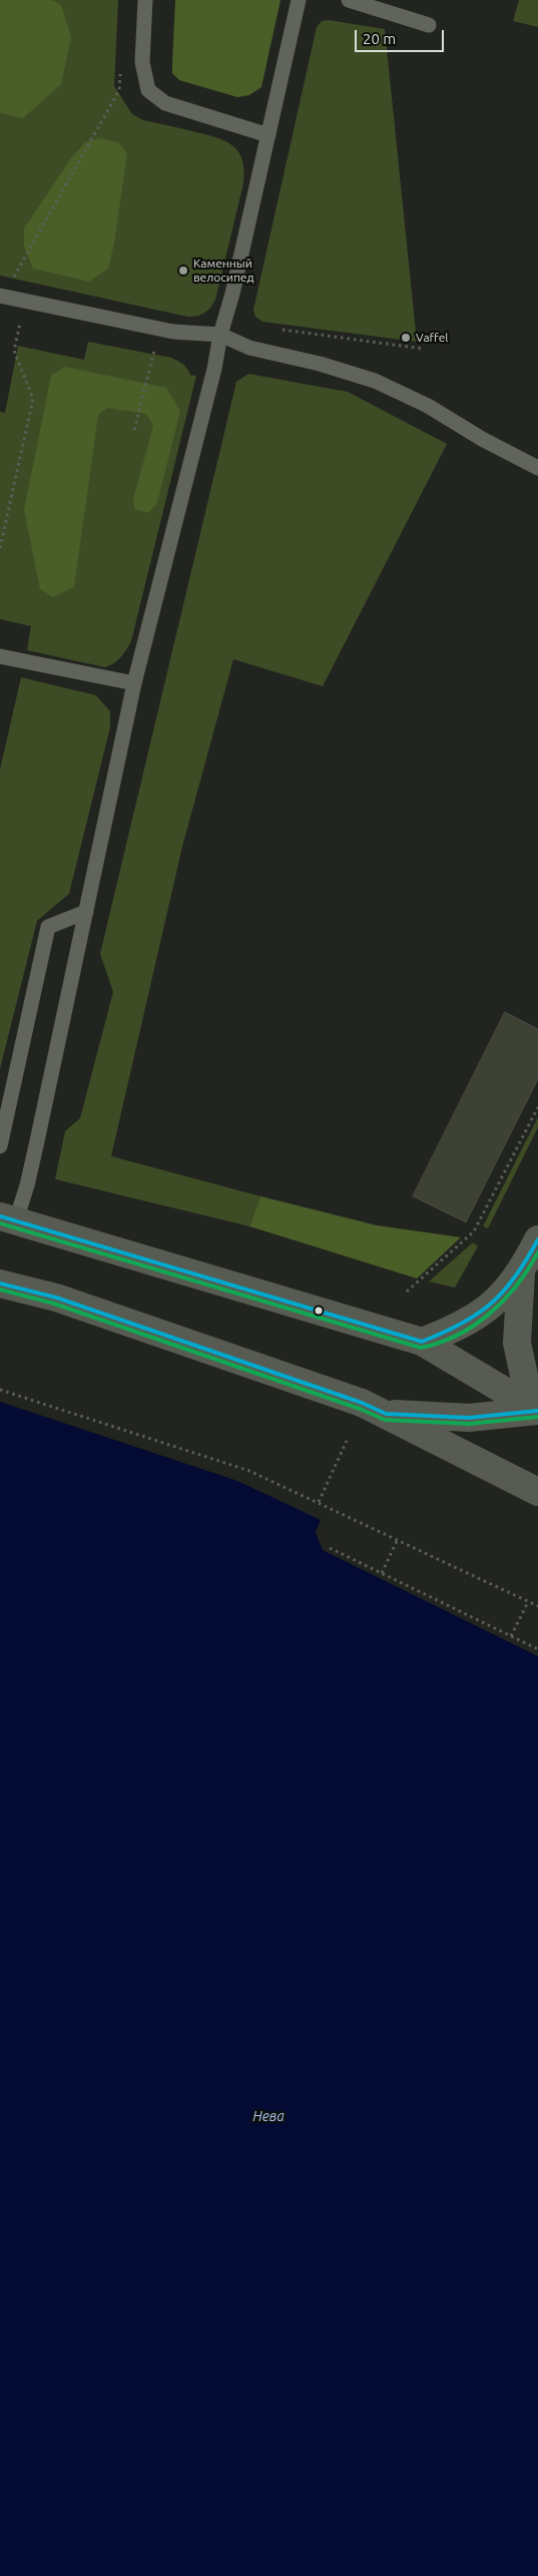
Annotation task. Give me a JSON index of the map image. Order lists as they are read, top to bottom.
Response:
{
  "water": ["Нева"],
  "places": ["Каменный велосипед", "Vaffel"],
  "scale_bar": "20 m"
}
